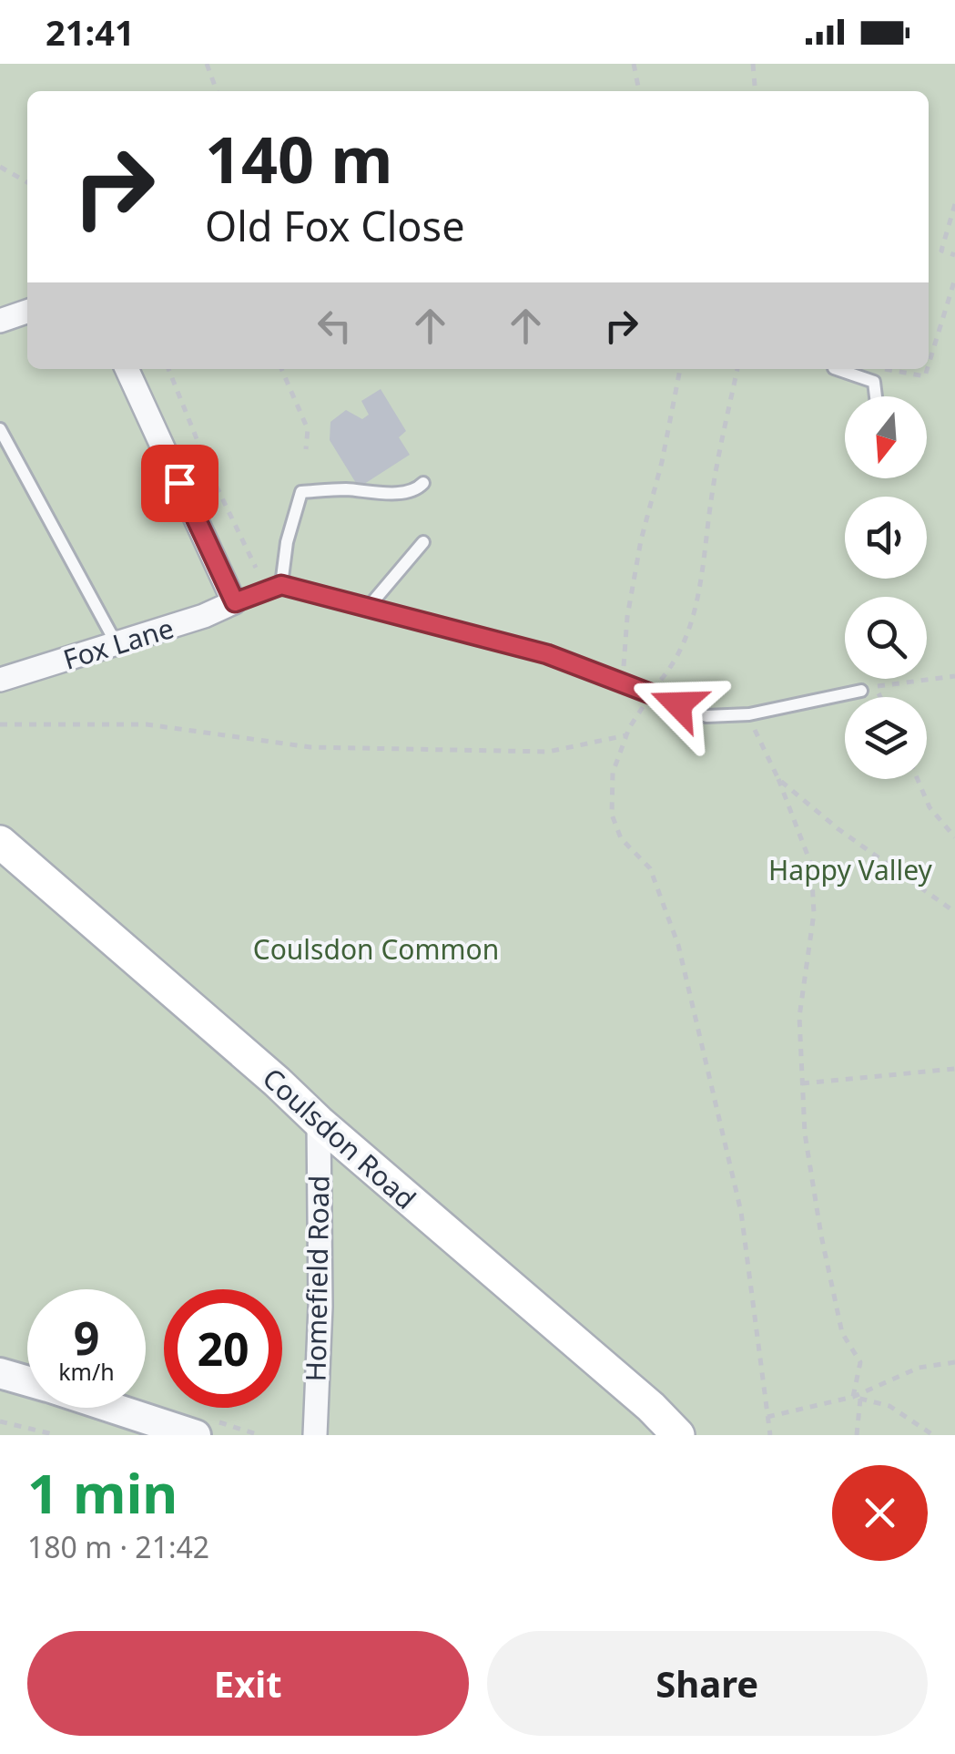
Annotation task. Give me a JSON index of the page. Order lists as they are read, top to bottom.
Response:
{
  "streets": {
    "main road": ["Coulsdon Road"],
    "street": ["Fox Lane", "Homefield Road"]
  },
  "crossings": [
    ["Coulsdon Road", "Homefield Road"]
  ],
  "parks": ["Happy Valley", "Coulsdon Common"],
  "north": "bottom",
  "page": {
    "status": "21:41",
    "turn": ["140 m", "Old Fox Close"],
    "speed": "9 km/h",
    "limit": "20",
    "heading": ["1 min", "180 m · 21:42"],
    "buttons": ["Exit", "Share"]
  }
}
